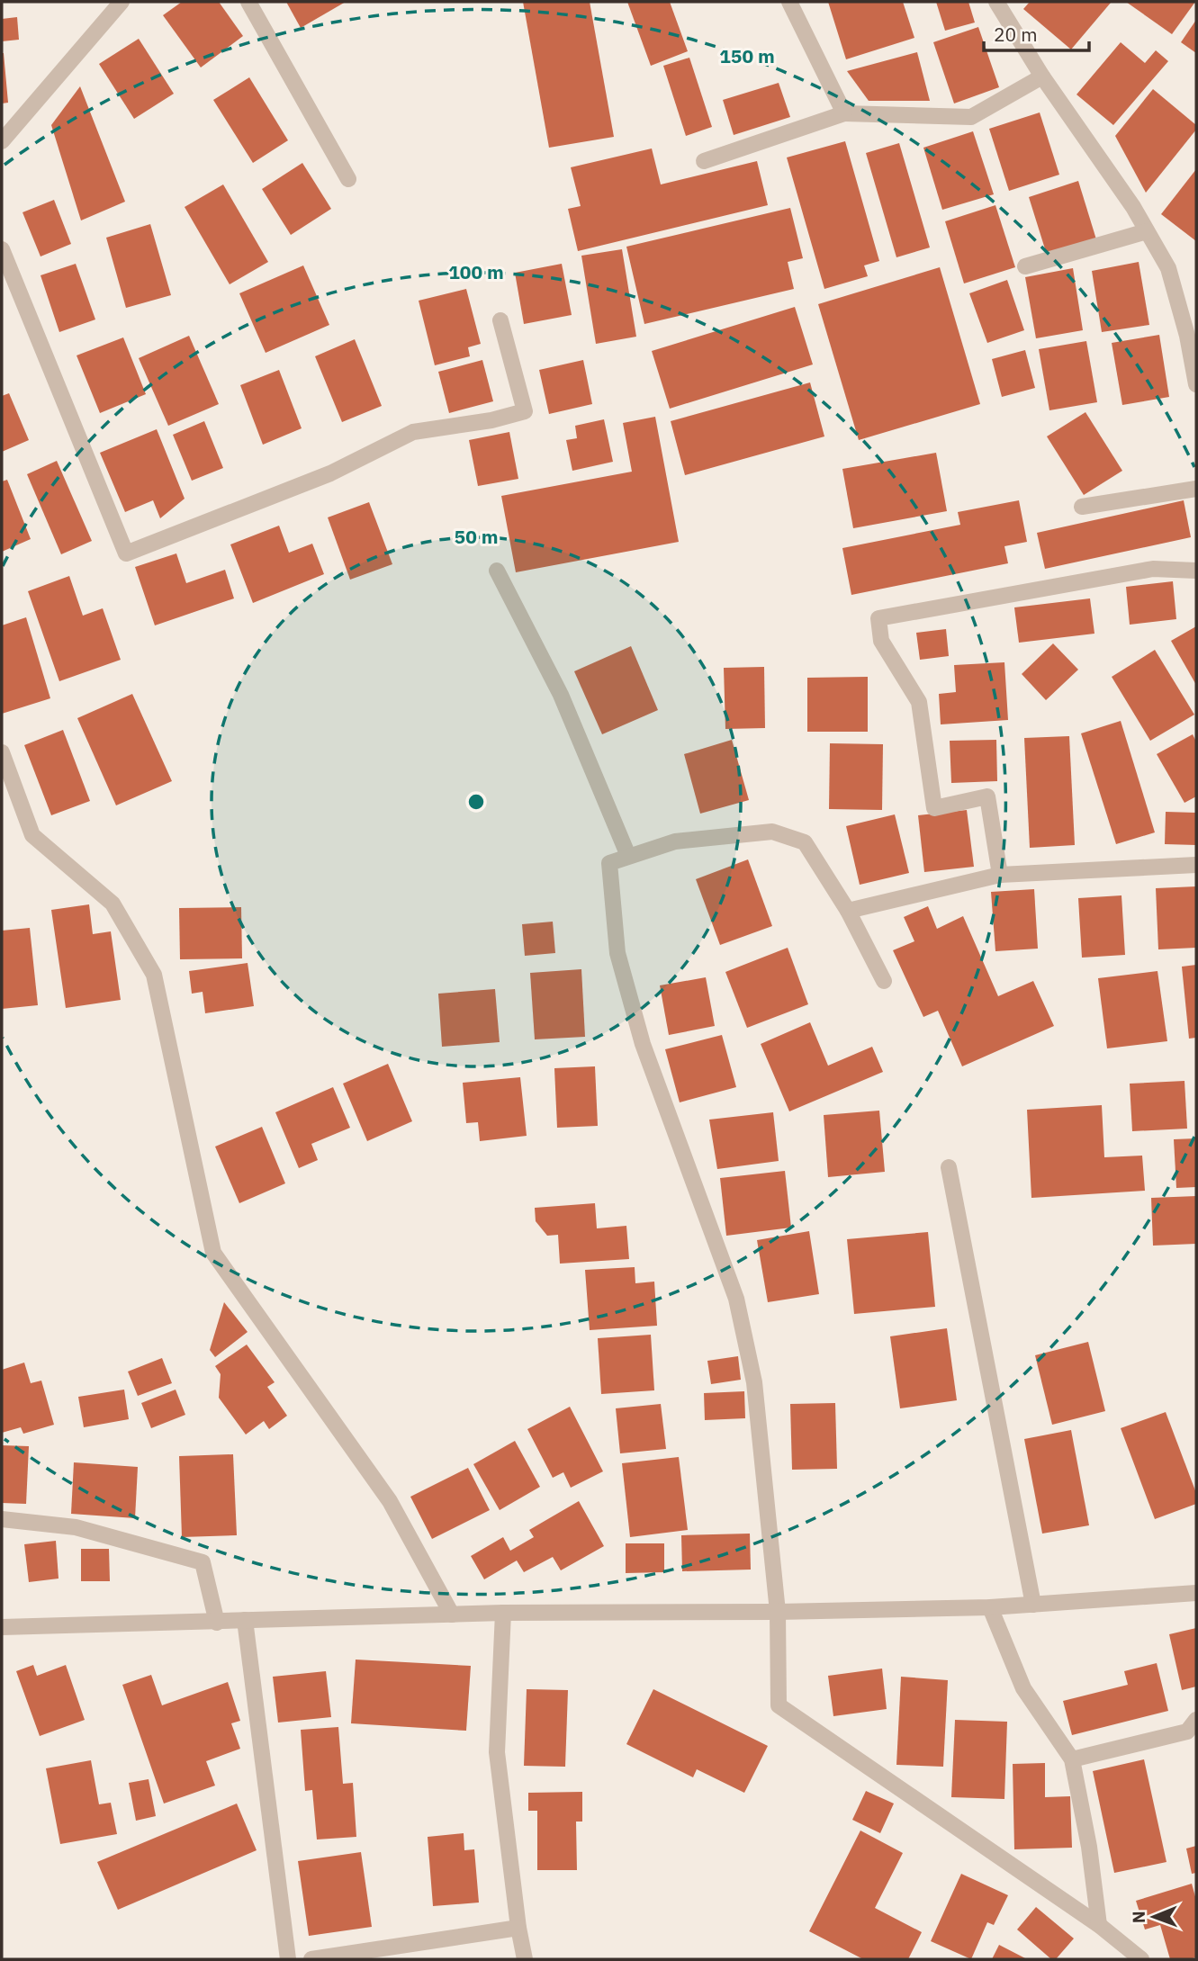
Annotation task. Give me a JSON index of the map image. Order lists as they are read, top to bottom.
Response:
{
  "scale_bar": "20 m",
  "north": "left",
  "rings": ["150 m", "100 m", "50 m"]
}
